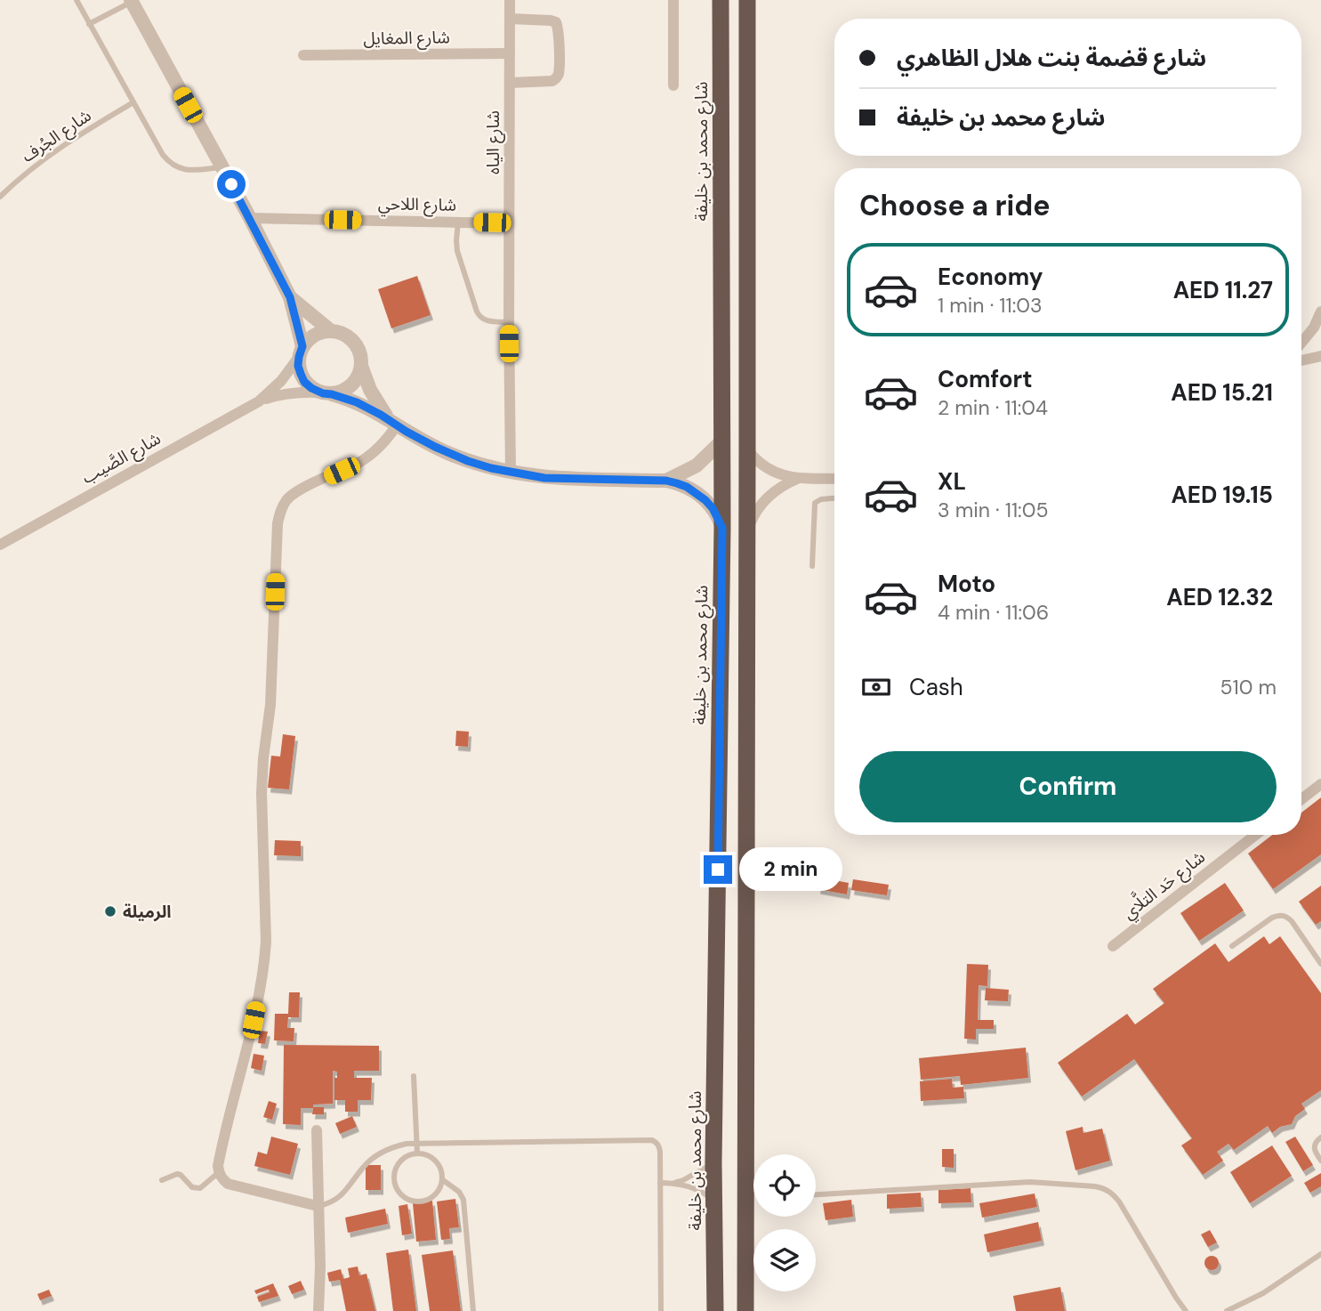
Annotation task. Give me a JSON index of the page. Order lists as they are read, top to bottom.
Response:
{
  "streets": {
    "highway": ["شارع محمد بن خليفة"],
    "street": [
      "شارع المغايل",
      "شارع الياه",
      "شارع اللاحي",
      "شارع الصَّيب",
      "شارع حَد التلَّاي"
    ],
    "lane": ["شارع الجُرف"]
  },
  "crossings": [
    ["شارع المغايل", "شارع الياه"],
    ["شارع الياه", "شارع اللاحي"]
  ],
  "places": ["الرميلة"],
  "page": {
    "banner": ["شارع قضمة بنت هلال الظاهري", "شارع محمد بن خليفة"],
    "heading": "Choose a ride",
    "list": [
      {
        "name": "Economy",
        "note": "1 min · 11:03",
        "value": "AED 11.27"
      },
      {
        "name": "Comfort",
        "note": "2 min · 11:04",
        "value": "AED 15.21"
      },
      {
        "name": "XL",
        "note": "3 min · 11:05",
        "value": "AED 19.15"
      },
      {
        "name": "Moto",
        "note": "4 min · 11:06",
        "value": "AED 12.32"
      }
    ],
    "pay": ["Cash", "510 m"],
    "buttons": "Confirm",
    "bubble": "2 min"
  }
}
